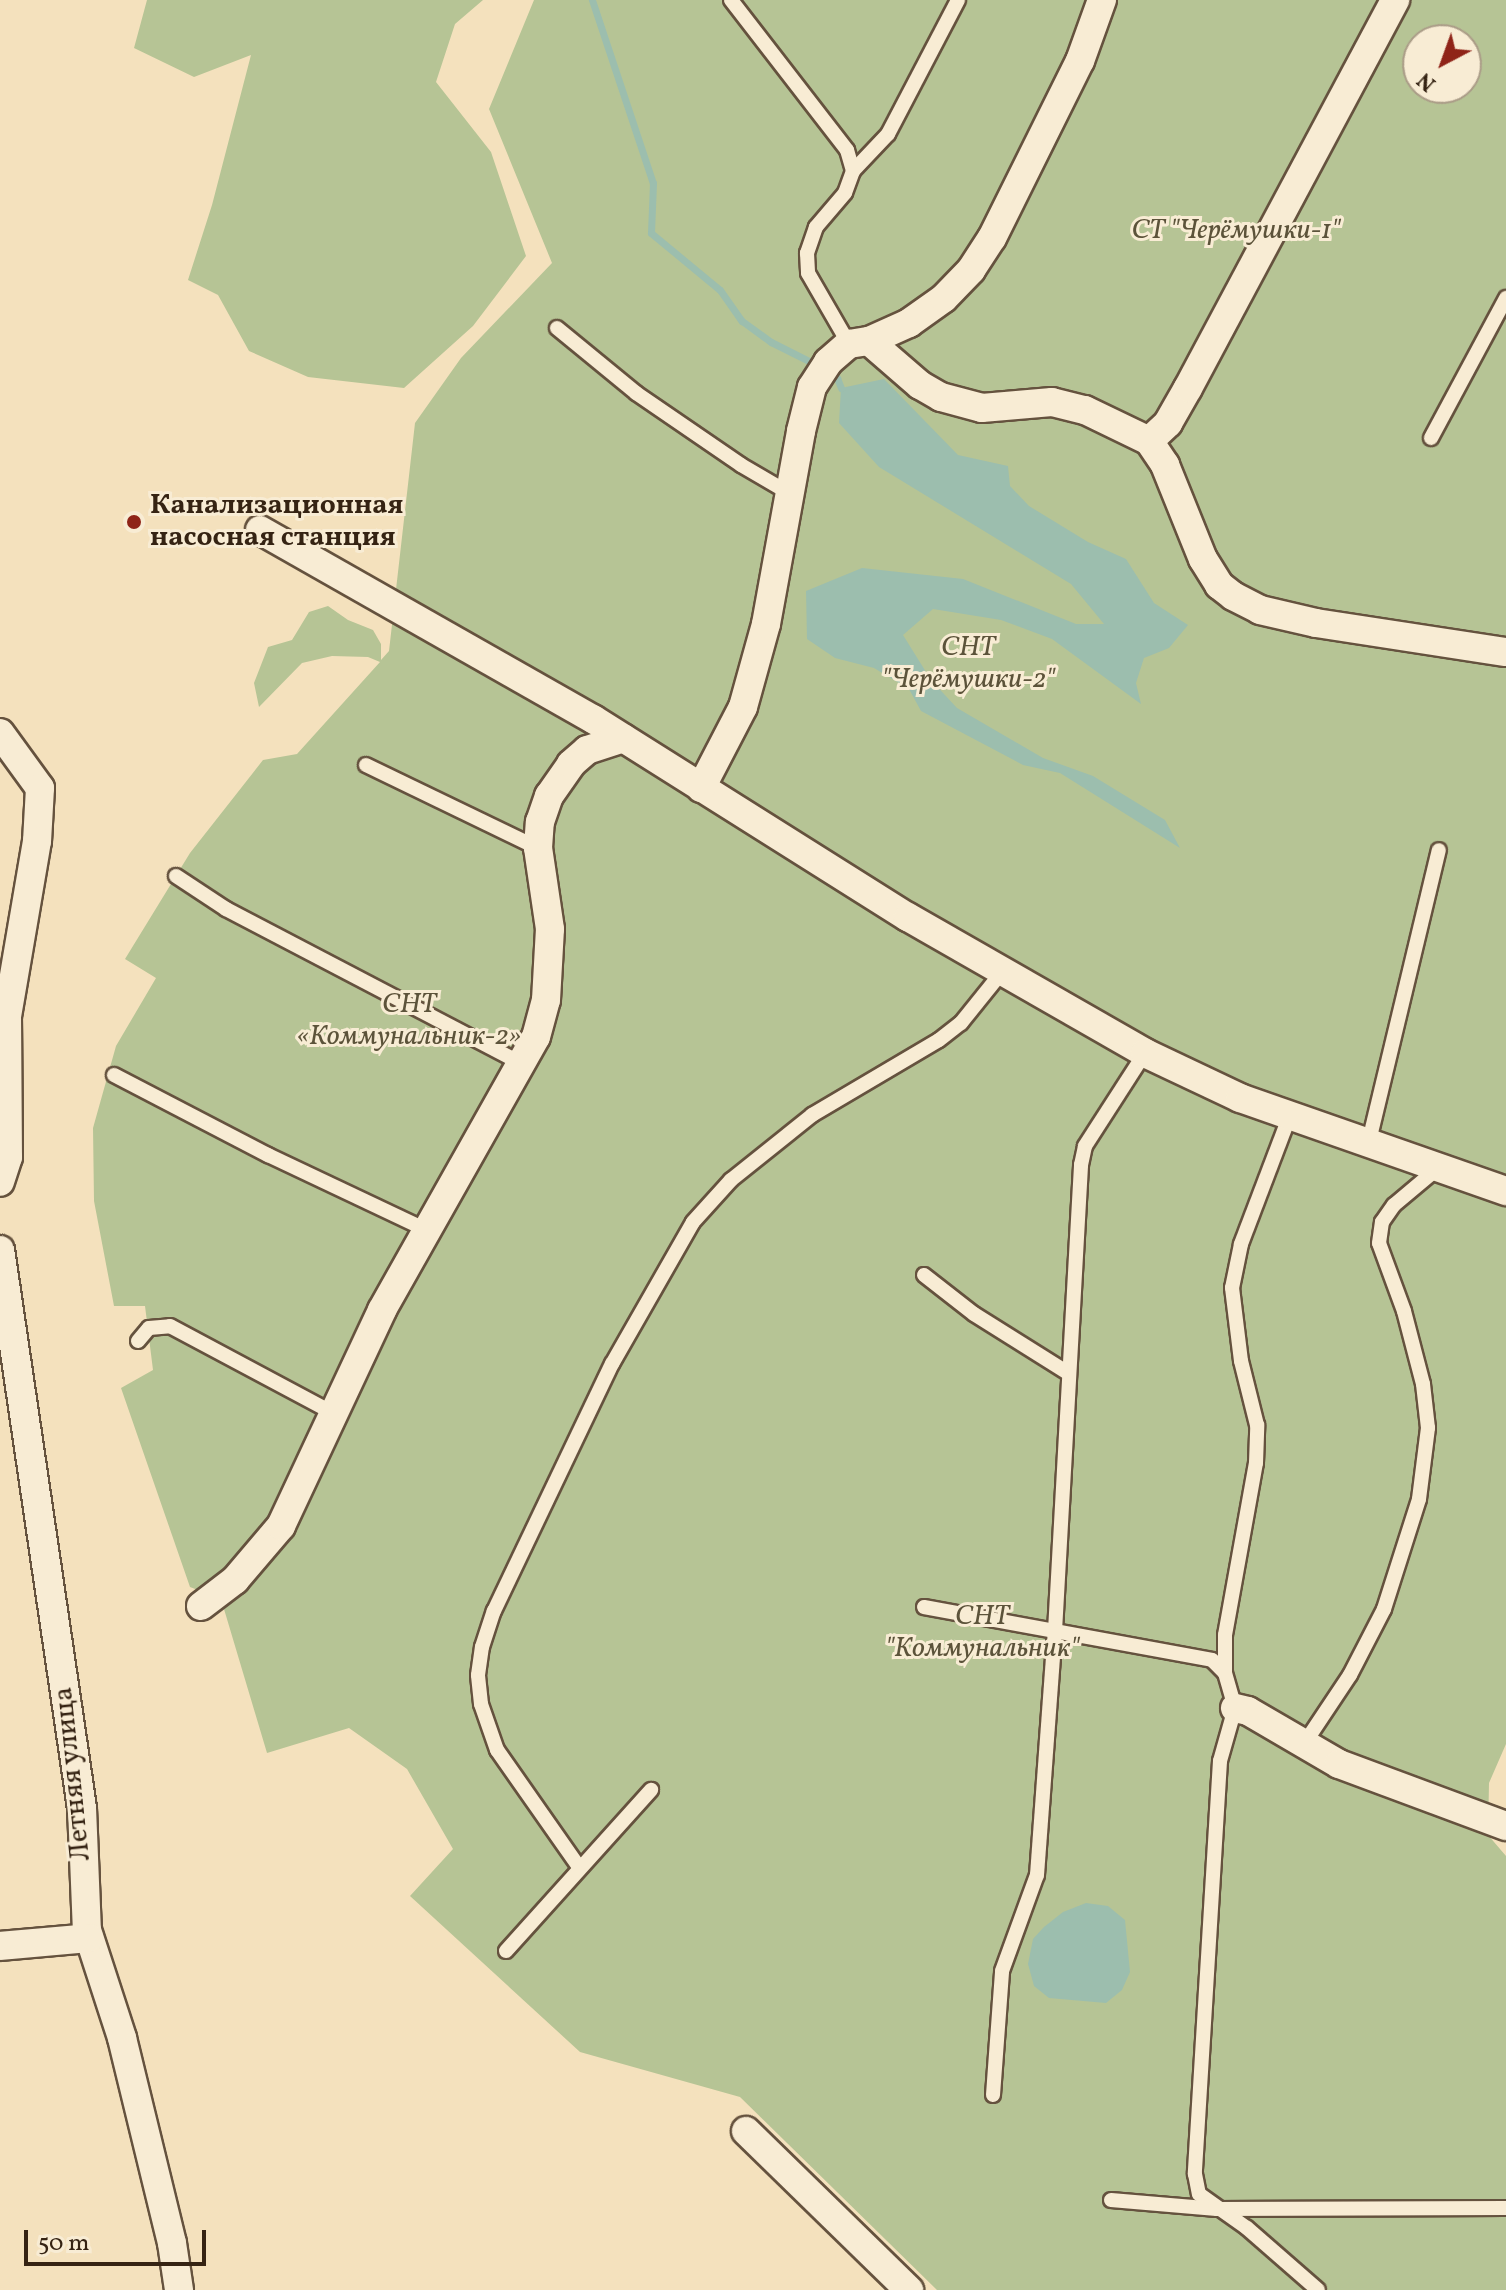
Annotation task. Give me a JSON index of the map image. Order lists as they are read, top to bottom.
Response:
{
  "streets": {
    "street": ["Летняя улица"]
  },
  "parks": [
    "СТ \"Черёмушки-1\"",
    "СНТ \"Черёмушки-2\"",
    "СНТ «Коммунальник-2»",
    "СНТ \"Коммунальник\""
  ],
  "places": ["Канализационная насосная станция"],
  "scale_bar": "50 m",
  "north": "bottom left"
}
